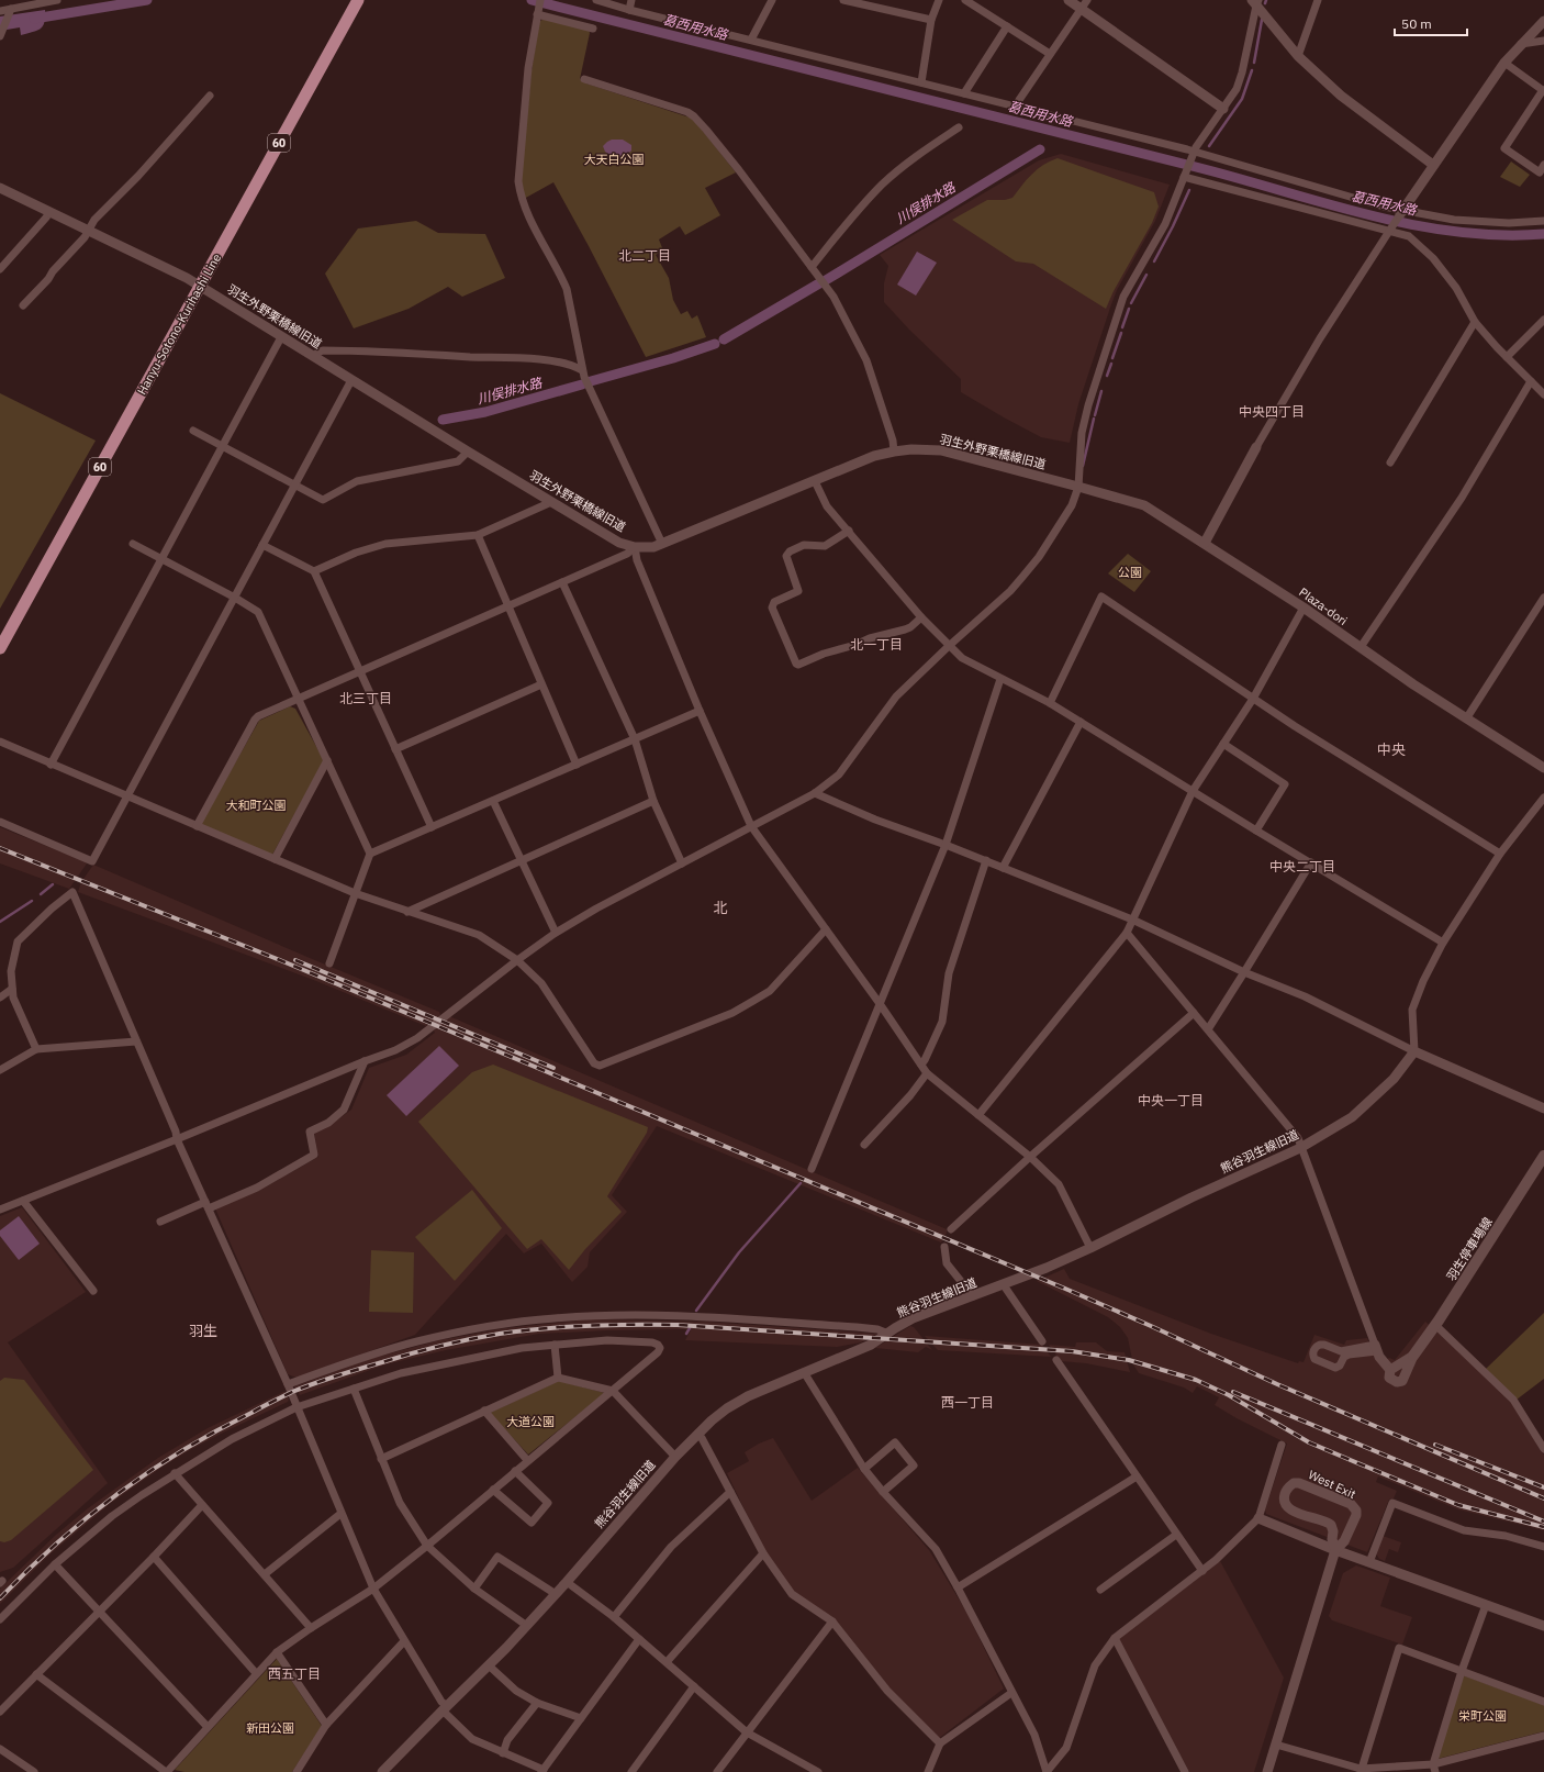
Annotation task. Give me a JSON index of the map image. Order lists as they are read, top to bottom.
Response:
{
  "streets": {
    "main road": ["60", "Hanyu-Sotono-Kurihashi Line", "羽生停車場線"],
    "street": [
      "羽生外野栗橋線旧道",
      "Plaza-dori",
      "熊谷羽生線旧道",
      "West Exit"
    ]
  },
  "crossings": [
    ["羽生外野栗橋線旧道", "Hanyu-Sotono-Kurihashi Line"],
    ["羽生外野栗橋線旧道", "Plaza-dori"]
  ],
  "districts": [
    "北二丁目",
    "中央四丁目",
    "北一丁目",
    "北三丁目",
    "中央",
    "中央二丁目",
    "北",
    "中央一丁目",
    "羽生",
    "西一丁目",
    "西五丁目"
  ],
  "water": ["葛西用水路", "川俣排水路"],
  "parks": [
    "大天白公園",
    "公園",
    "大和町公園",
    "大道公園",
    "栄町公園",
    "新田公園"
  ],
  "scale_bar": "50 m"
}
